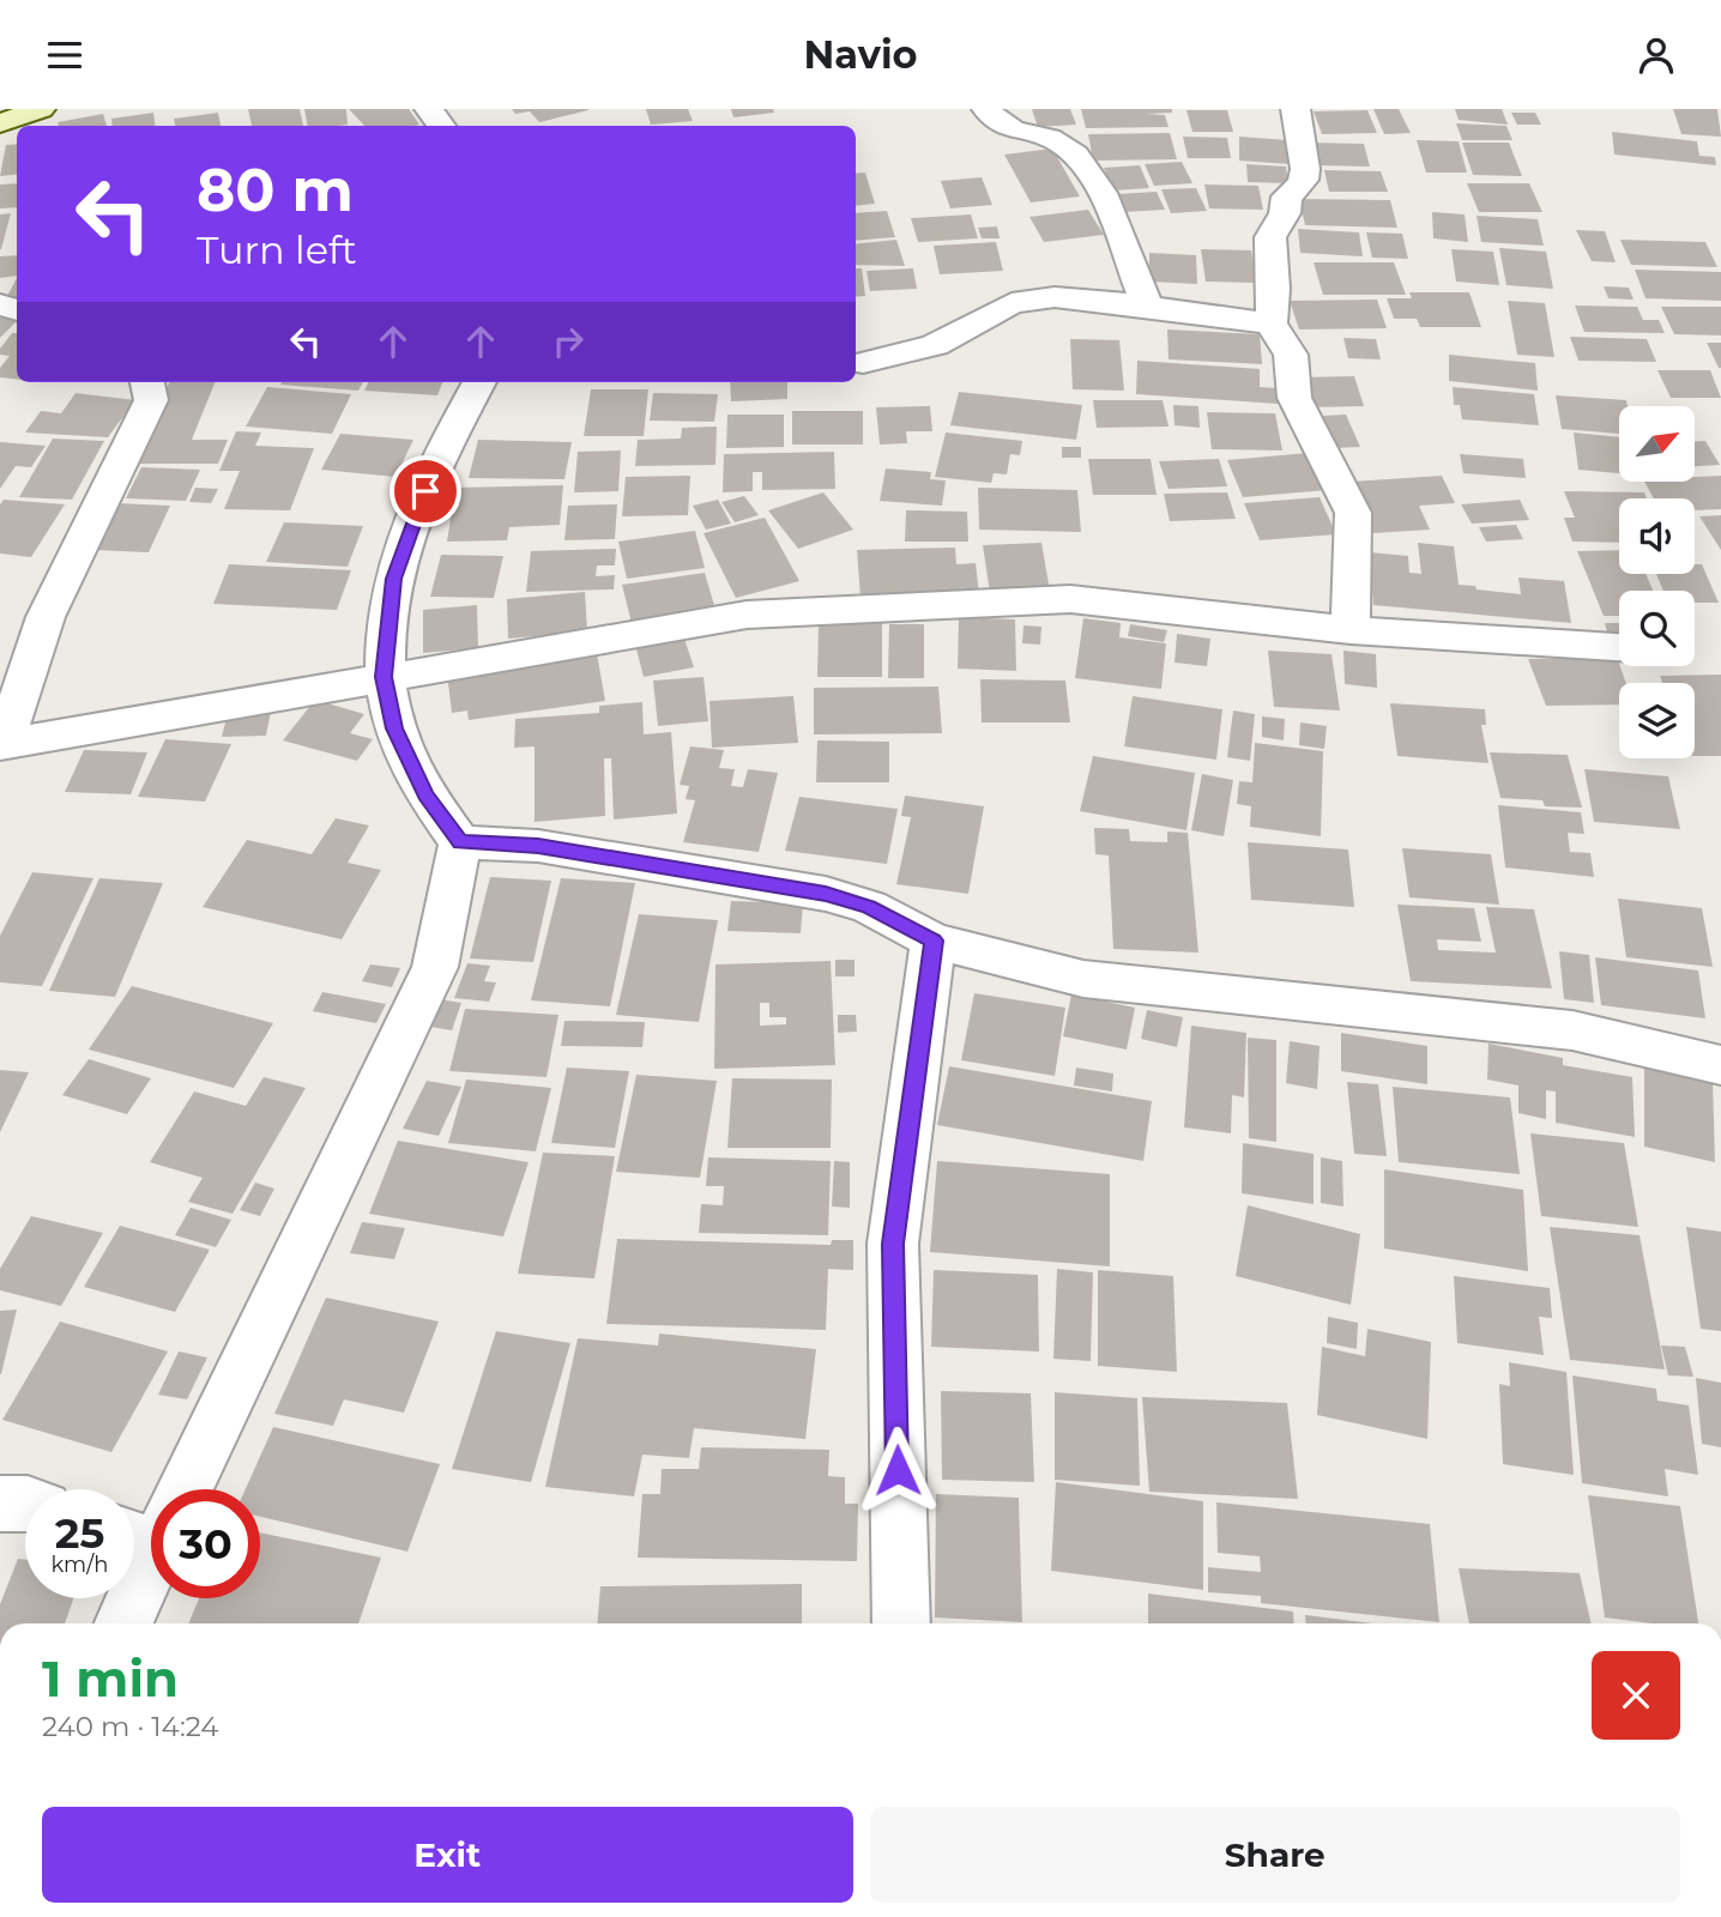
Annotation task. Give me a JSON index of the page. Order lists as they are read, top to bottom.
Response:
{
  "north": "top right",
  "page": {
    "header": "Navio",
    "turn": ["80 m", "Turn left"],
    "speed": "25 km/h",
    "limit": "30",
    "heading": ["1 min", "240 m · 14:24"],
    "buttons": ["Exit", "Share"]
  }
}
